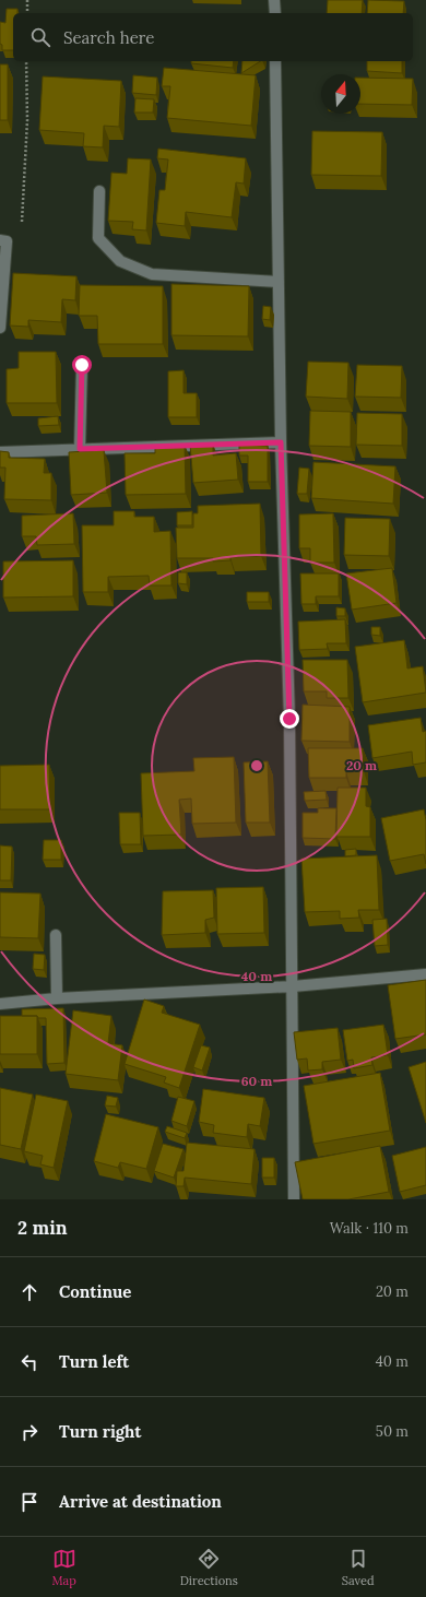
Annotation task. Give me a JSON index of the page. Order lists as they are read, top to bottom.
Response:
{
  "north": "top",
  "page": {
    "search": "Search here",
    "heading": ["2 min", "Walk · 110 m"],
    "list": [
      ["Continue", "20 m"],
      ["Turn left", "40 m"],
      ["Turn right", "50 m"],
      "Arrive at destination"
    ],
    "nav": ["Map", "Directions", "Saved"]
  },
  "rings": ["20 m", "40 m", "60 m"]
}
